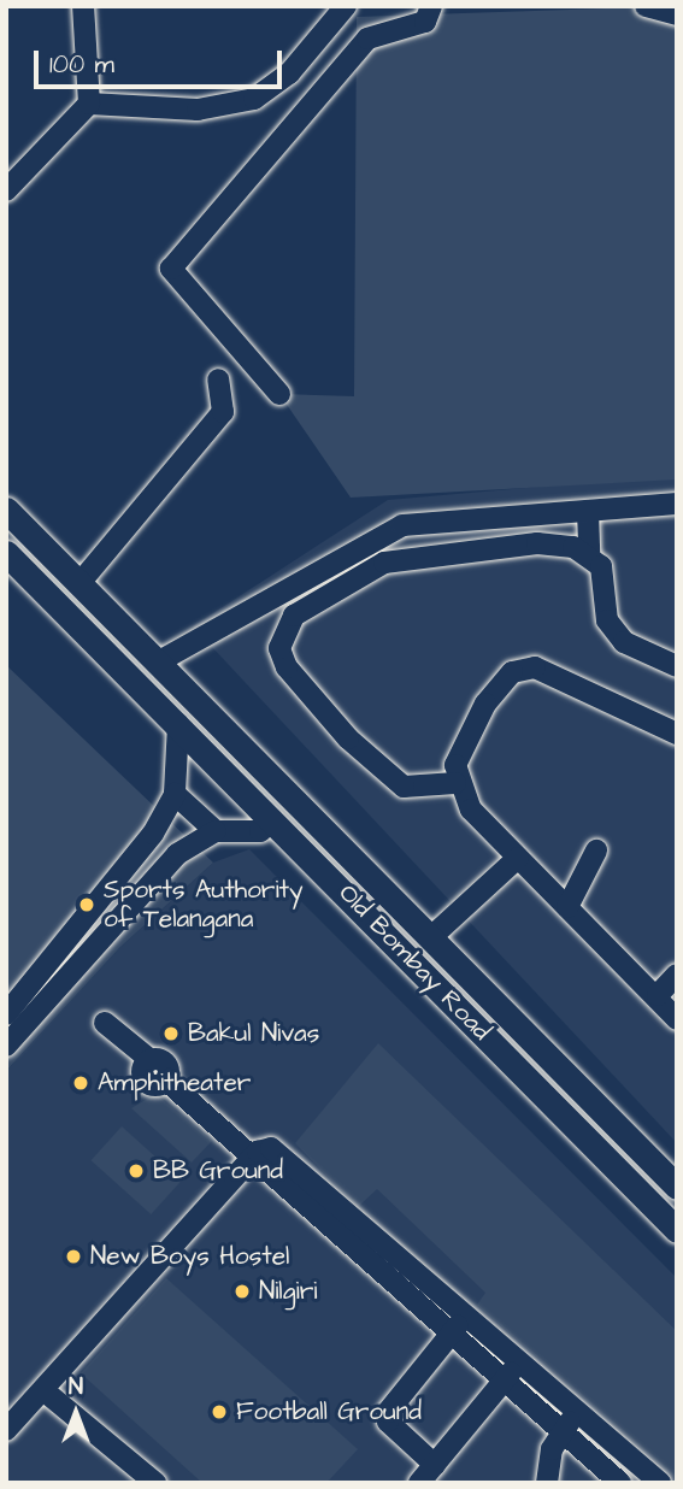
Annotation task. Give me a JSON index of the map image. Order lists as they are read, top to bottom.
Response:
{
  "streets": {
    "main road": ["Old Bombay Road"]
  },
  "places": [
    "Sports Authority of Telangana",
    "Bakul Nivas",
    "Amphitheater",
    "BB Ground",
    "New Boys Hostel",
    "Nilgiri",
    "Football Ground"
  ],
  "scale_bar": "100 m",
  "north": "top"
}
